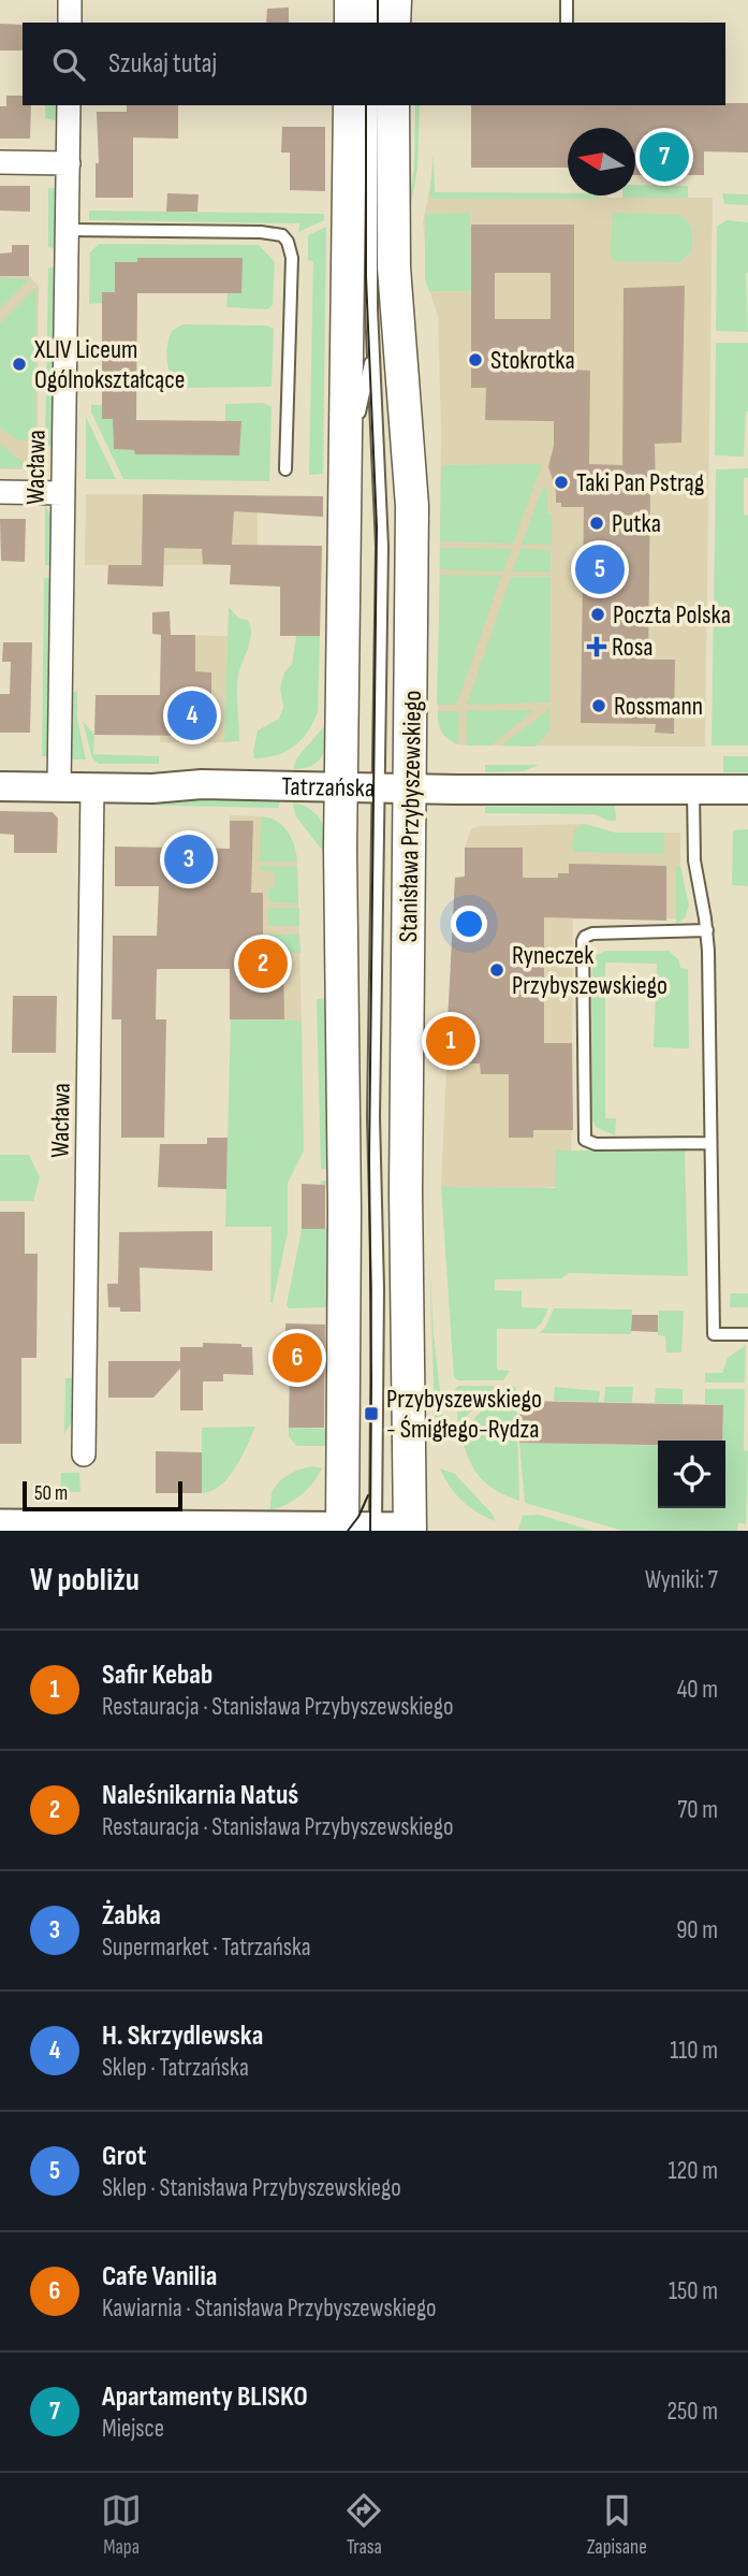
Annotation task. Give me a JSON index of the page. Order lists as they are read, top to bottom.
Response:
{
  "streets": {
    "main road": ["Stanisława Przybyszewskiego"],
    "street": ["Wacława", "Tatrzańska"]
  },
  "crossings": [
    ["Wacława", "Tatrzańska"],
    ["Tatrzańska", "Stanisława Przybyszewskiego"]
  ],
  "places": {
    "other": [
      "Stokrotka",
      "XLIV Liceum Ogólnokształcące",
      "Taki Pan Pstrąg",
      "Putka",
      "Poczta Polska",
      "Rossmann",
      "Ryneczek Przybyszewskiego"
    ],
    "health": ["Rosa"],
    "transit": ["Przybyszewskiego - Śmigłego-Rydza"]
  },
  "scale_bar": "50 m",
  "north": "left",
  "page": {
    "search": "Szukaj tutaj",
    "pins": [
      "7",
      "5",
      "4",
      "3",
      "2",
      "1",
      "6"
    ],
    "scale": "50 m",
    "heading": ["W pobliżu", "Wyniki: 7"],
    "list": [
      {
        "mark": "1",
        "name": "Safir Kebab",
        "note": "Restauracja · Stanisława Przybyszewskiego",
        "value": "40 m"
      },
      {
        "mark": "2",
        "name": "Naleśnikarnia Natuś",
        "note": "Restauracja · Stanisława Przybyszewskiego",
        "value": "70 m"
      },
      {
        "mark": "3",
        "name": "Żabka",
        "note": "Supermarket · Tatrzańska",
        "value": "90 m"
      },
      {
        "mark": "4",
        "name": "H. Skrzydlewska",
        "note": "Sklep · Tatrzańska",
        "value": "110 m"
      },
      {
        "mark": "5",
        "name": "Grot",
        "note": "Sklep · Stanisława Przybyszewskiego",
        "value": "120 m"
      },
      {
        "mark": "6",
        "name": "Cafe Vanilia",
        "note": "Kawiarnia · Stanisława Przybyszewskiego",
        "value": "150 m"
      },
      {
        "mark": "7",
        "name": "Apartamenty BLISKO",
        "note": "Miejsce",
        "value": "250 m"
      }
    ],
    "nav": ["Mapa", "Trasa", "Zapisane"]
  }
}
